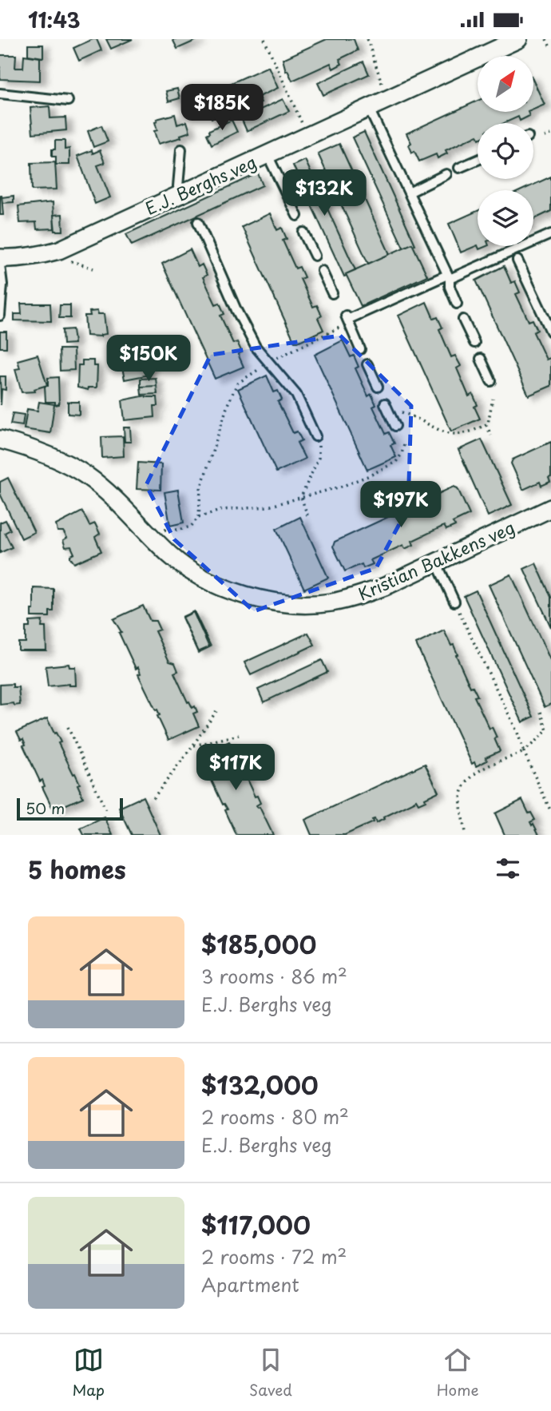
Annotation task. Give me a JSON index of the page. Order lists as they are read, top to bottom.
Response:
{
  "streets": {
    "street": ["E.J. Berghs veg", "Kristian Bakkens veg"]
  },
  "scale_bar": "50 m",
  "north": "top right",
  "page": {
    "status": "11:43",
    "price": [
      "$185K",
      "$132K",
      "$150K",
      "$197K",
      "$117K"
    ],
    "scale": "50 m",
    "heading": "5 homes",
    "list": [
      {
        "name": "$185,000",
        "note": "3 rooms · 86 m² · E.J. Berghs veg"
      },
      {
        "name": "$132,000",
        "note": "2 rooms · 80 m² · E.J. Berghs veg"
      },
      {
        "name": "$117,000",
        "note": "2 rooms · 72 m² · Apartment"
      }
    ],
    "tabs": ["Map", "Saved", "Home"]
  }
}
